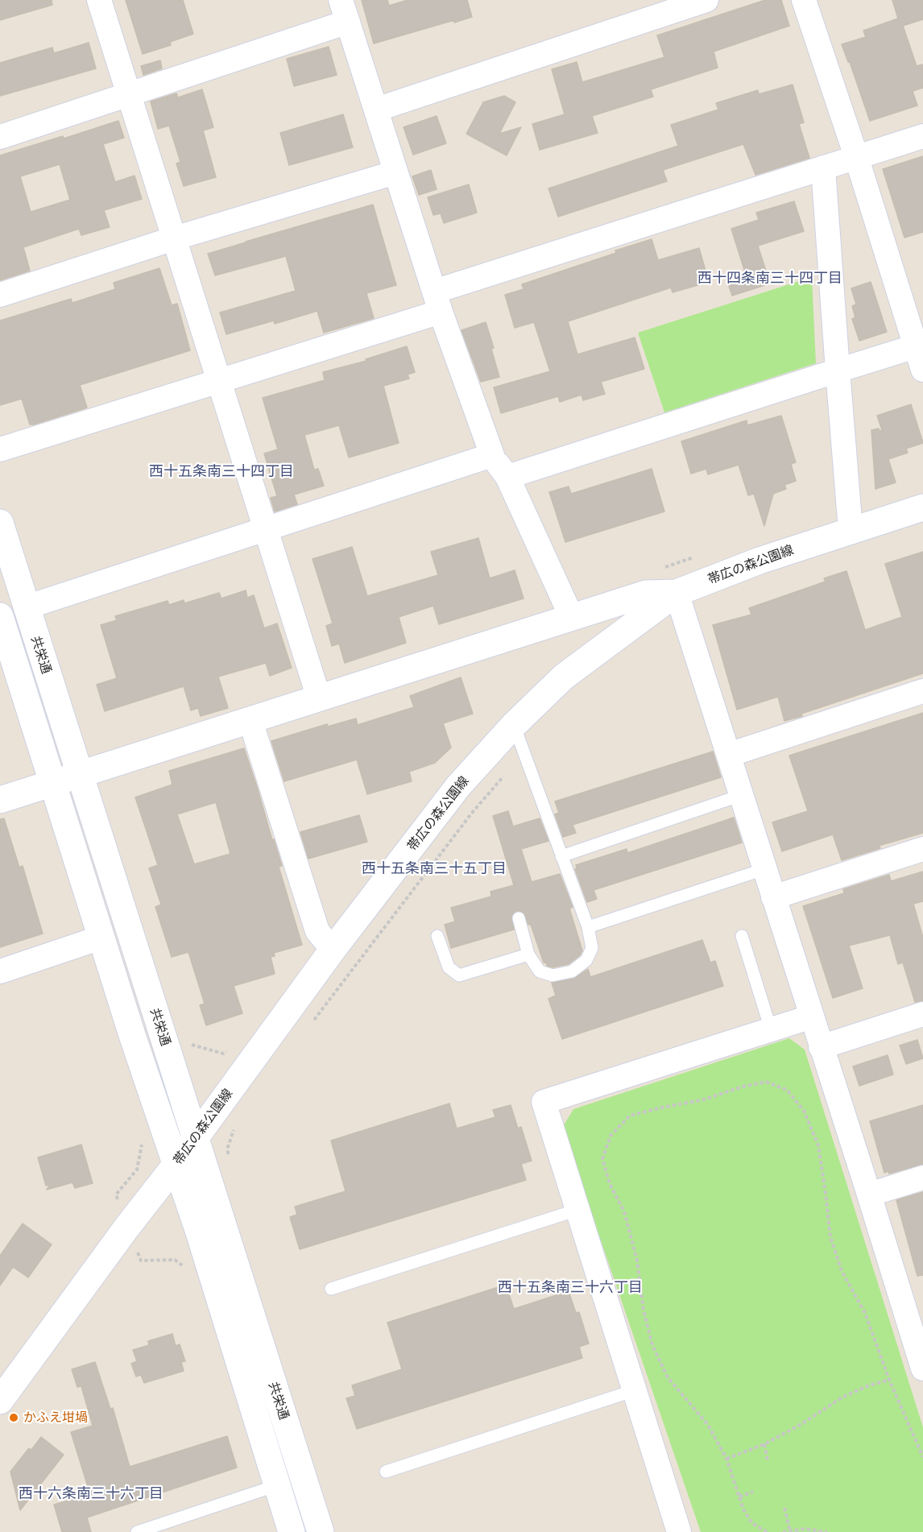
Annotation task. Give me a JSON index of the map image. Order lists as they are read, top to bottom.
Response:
{
  "streets": {
    "street": ["帯広の森公園線", "共栄通"]
  },
  "crossings": [
    ["帯広の森公園線", "共栄通"]
  ],
  "districts": [
    "西十四条南三十四丁目",
    "西十五条南三十四丁目",
    "西十五条南三十五丁目",
    "西十五条南三十六丁目",
    "西十六条南三十六丁目"
  ],
  "places": ["かふえ坩堝"]
}
